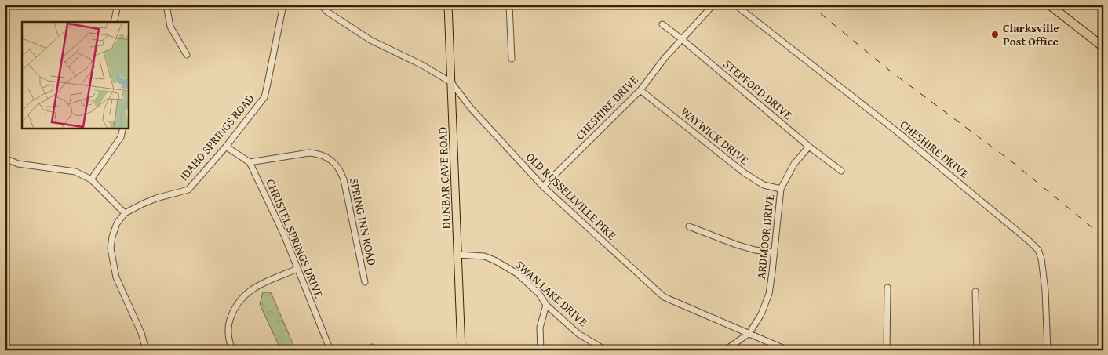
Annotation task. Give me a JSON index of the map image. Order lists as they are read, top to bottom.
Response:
{
  "streets": {
    "main road": ["DUNBAR CAVE ROAD"],
    "street": [
      "STEPFORD DRIVE",
      "CHESHIRE DRIVE",
      "WAYWICK DRIVE",
      "IDAHO SPRINGS ROAD",
      "OLD RUSSELLVILLE PIKE",
      "SPRING INN ROAD",
      "ARDMOOR DRIVE",
      "CHRISTEL SPRINGS DRIVE",
      "SWAN LAKE DRIVE"
    ]
  },
  "crossings": [
    ["STEPFORD DRIVE", "CHESHIRE DRIVE"],
    ["STEPFORD DRIVE", "ARDMOOR DRIVE"],
    ["CHESHIRE DRIVE", "WAYWICK DRIVE"],
    ["CHESHIRE DRIVE", "OLD RUSSELLVILLE PIKE"],
    ["WAYWICK DRIVE", "ARDMOOR DRIVE"],
    ["IDAHO SPRINGS ROAD", "CHRISTEL SPRINGS DRIVE"],
    ["DUNBAR CAVE ROAD", "OLD RUSSELLVILLE PIKE"],
    ["DUNBAR CAVE ROAD", "SWAN LAKE DRIVE"],
    ["OLD RUSSELLVILLE PIKE", "ARDMOOR DRIVE"],
    ["SPRING INN ROAD", "CHRISTEL SPRINGS DRIVE"]
  ],
  "places": ["Clarksville Post Office"]
}
